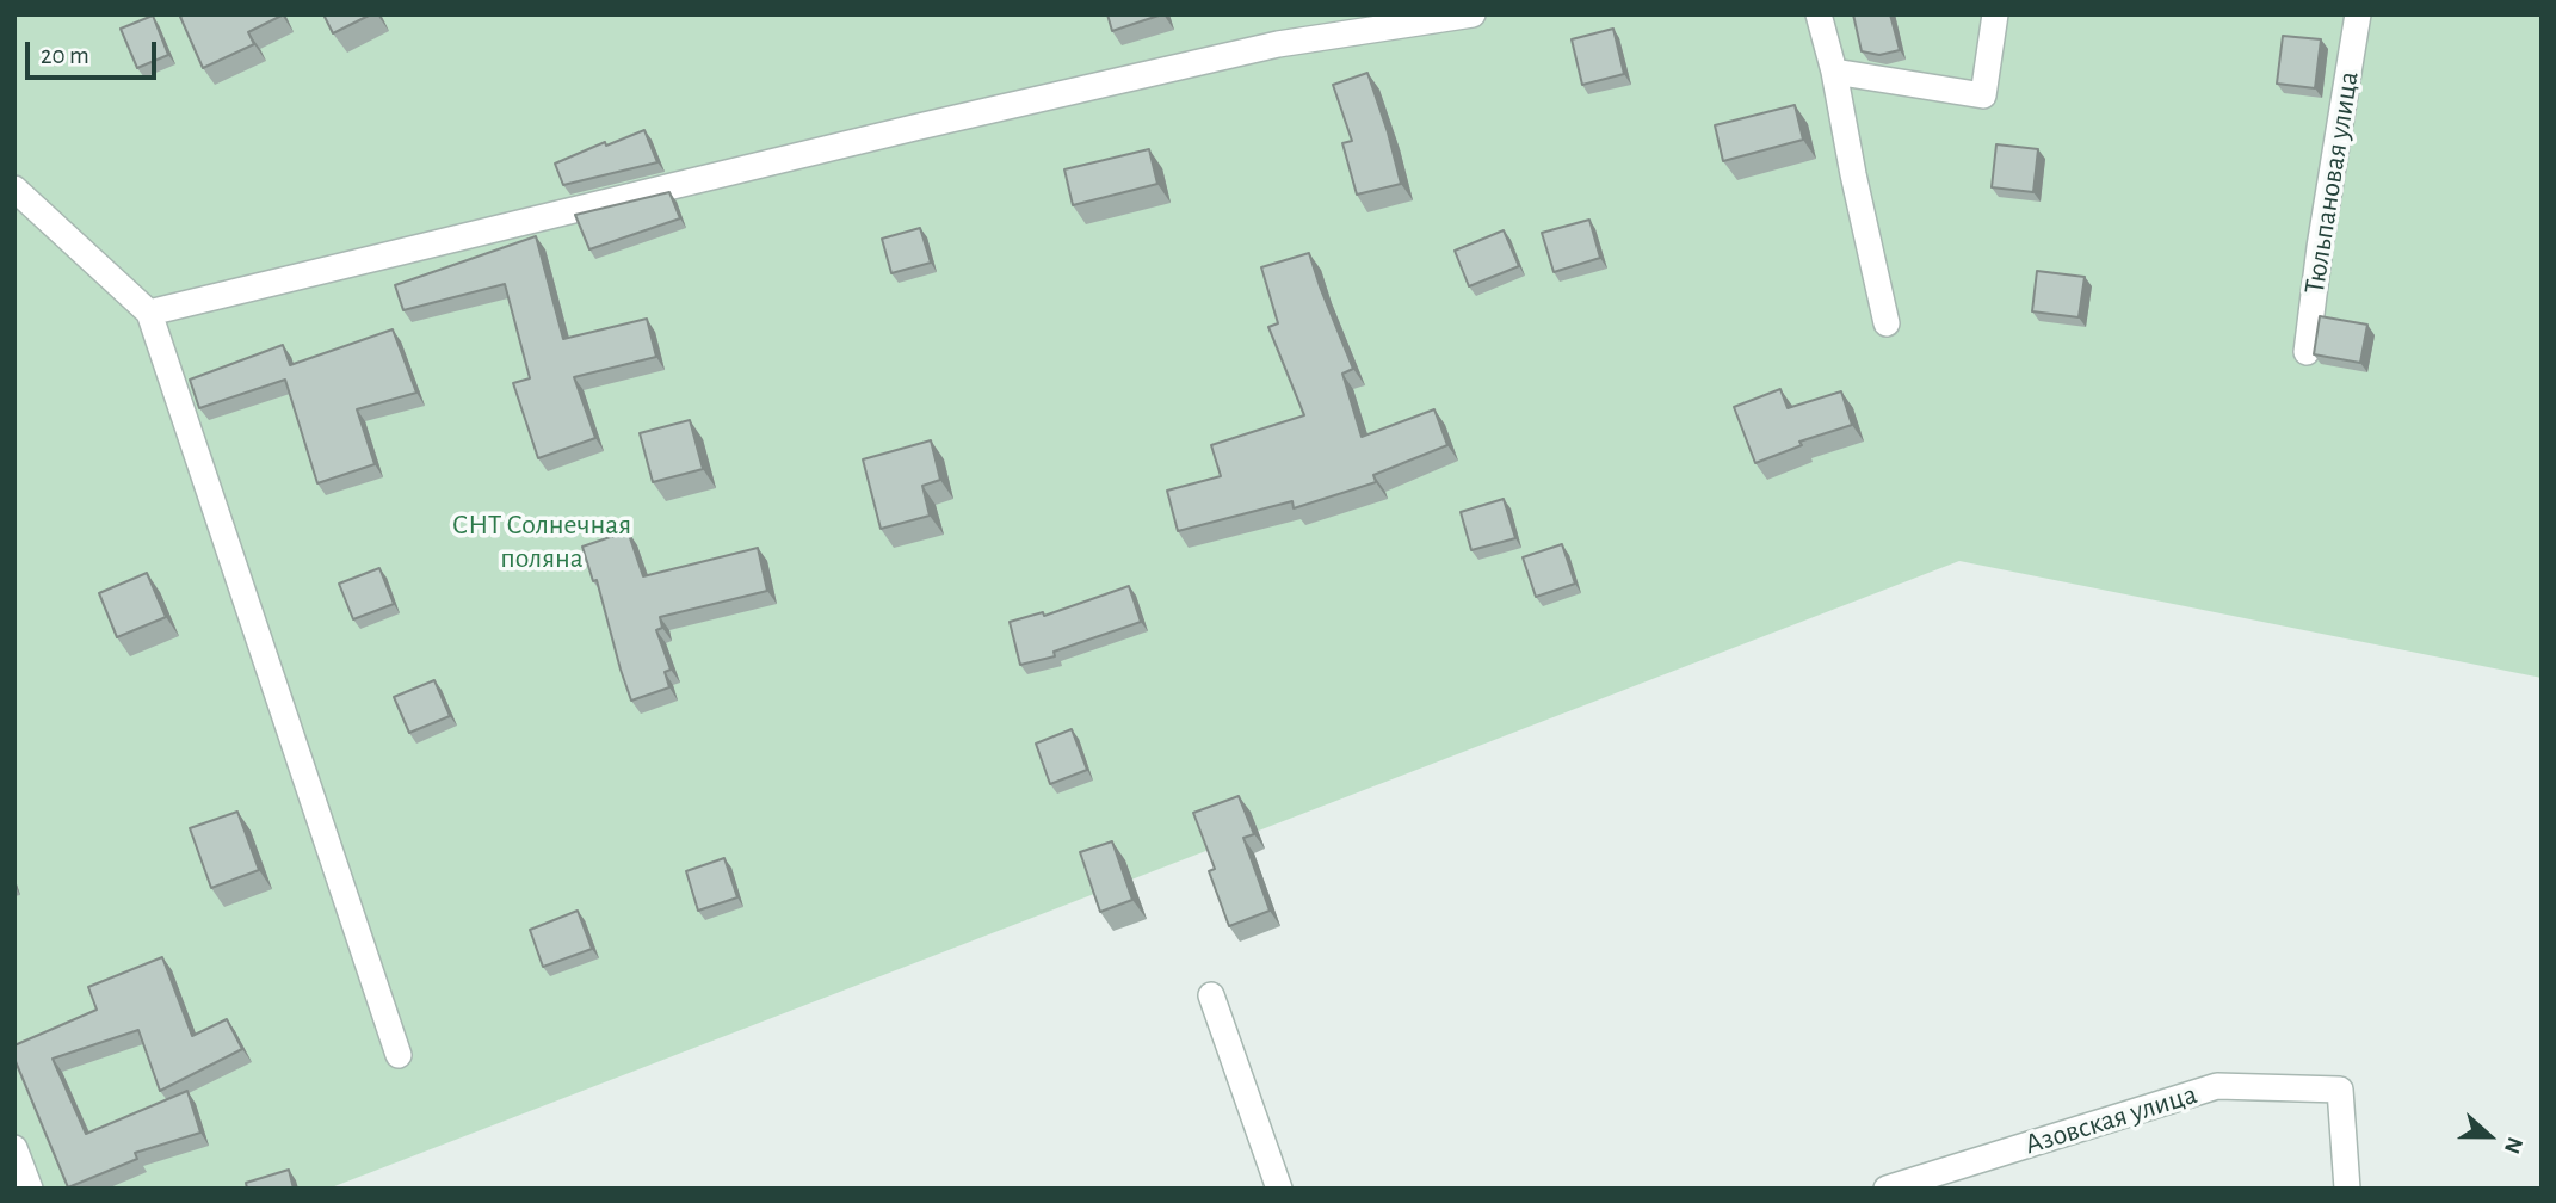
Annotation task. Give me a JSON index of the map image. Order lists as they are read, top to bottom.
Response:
{
  "streets": {
    "street": ["Тюльпановая улица", "Азовская улица"]
  },
  "parks": ["СНТ Солнечная поляна"],
  "scale_bar": "20 m",
  "north": "right"
}
